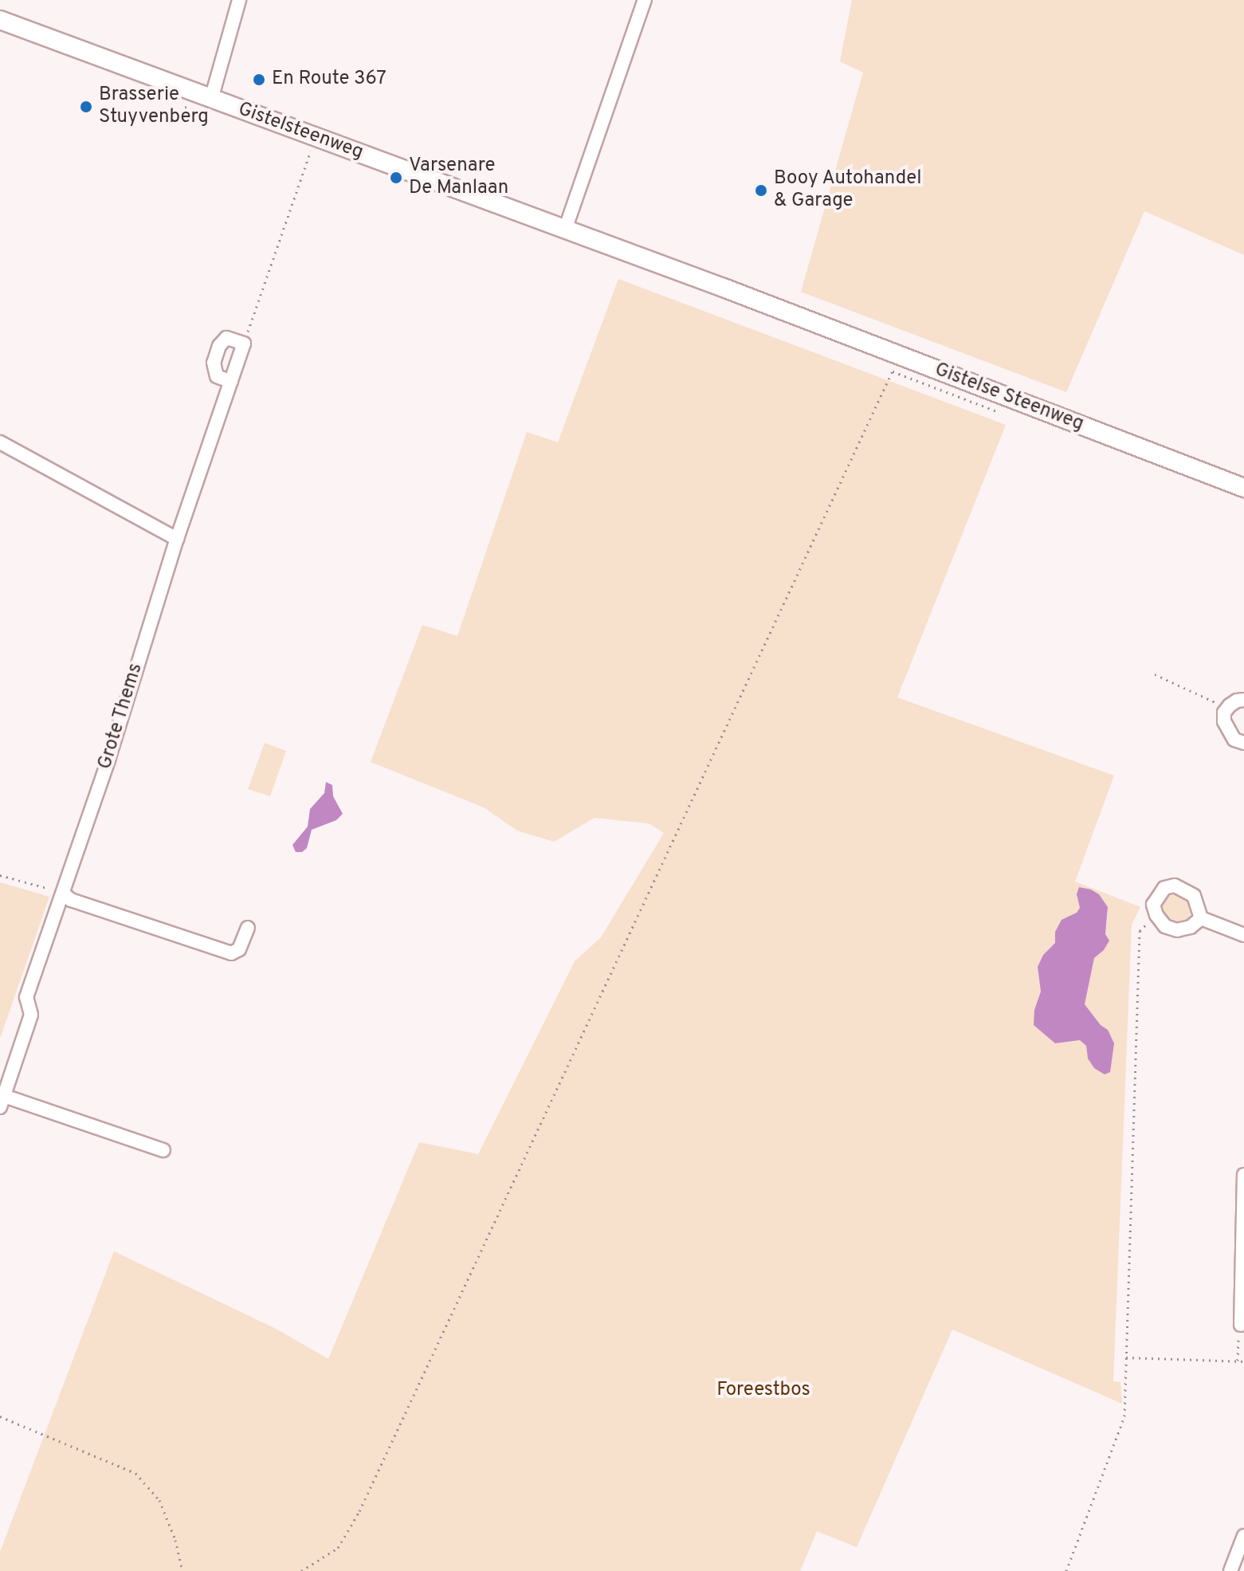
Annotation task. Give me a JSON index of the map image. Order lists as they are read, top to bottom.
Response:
{
  "streets": {
    "main road": ["Gistelsteenweg", "Gistelse Steenweg"],
    "street": ["Grote Thems"]
  },
  "crossings": [
    ["Gistelsteenweg", "Gistelse Steenweg"]
  ],
  "parks": ["Foreestbos"],
  "places": [
    "En Route 367",
    "Brasserie Stuyvenberg",
    "Varsenare De Manlaan",
    "Booy Autohandel & Garage"
  ]
}
